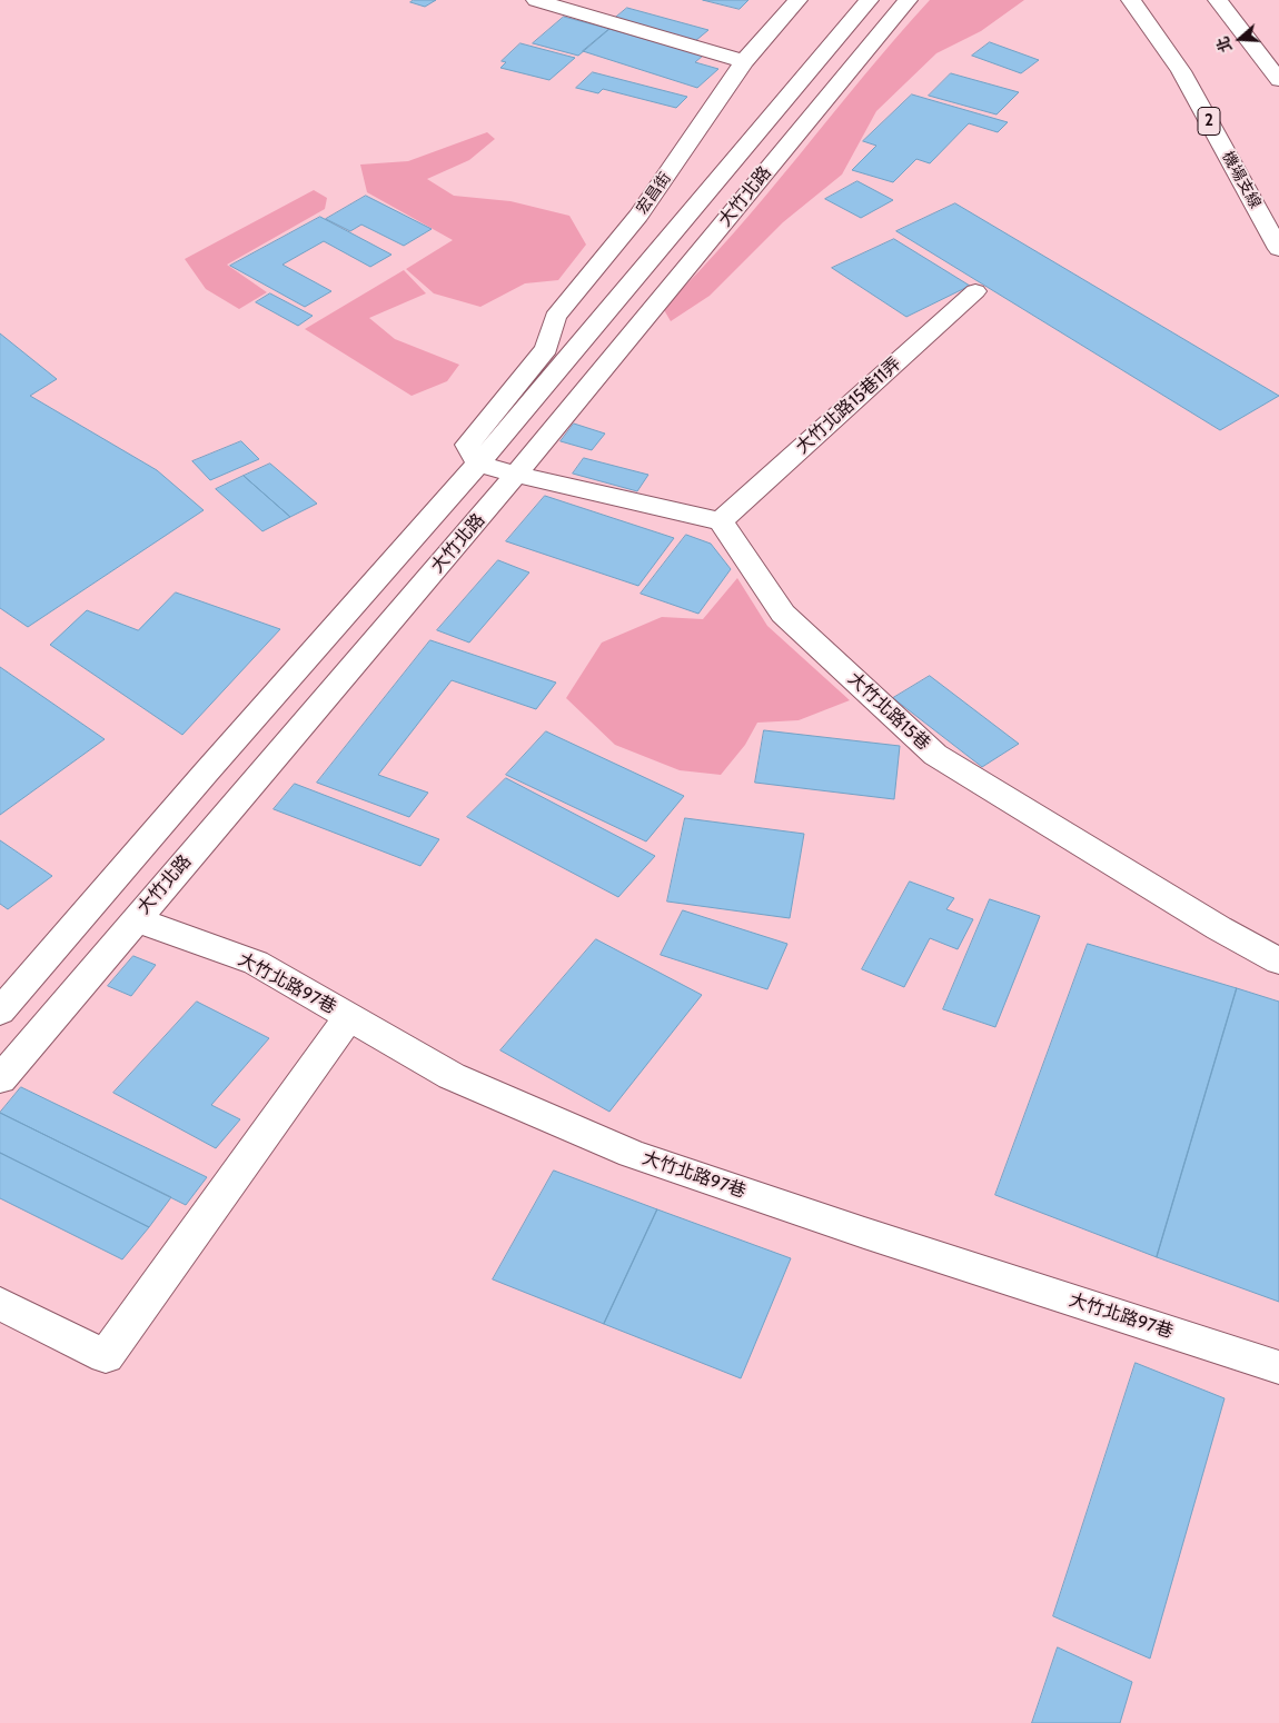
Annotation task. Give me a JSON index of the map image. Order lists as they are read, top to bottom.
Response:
{
  "streets": {
    "main road": [
      "2",
      "機場支線",
      "宏昌街",
      "大竹北路",
      "大竹北路15巷11弄",
      "大竹北路15巷",
      "大竹北路97巷"
    ]
  },
  "crossings": [
    ["宏昌街", "大竹北路"],
    ["大竹北路", "大竹北路97巷"],
    ["大竹北路15巷11弄", "大竹北路15巷"]
  ],
  "north": "left"
}
